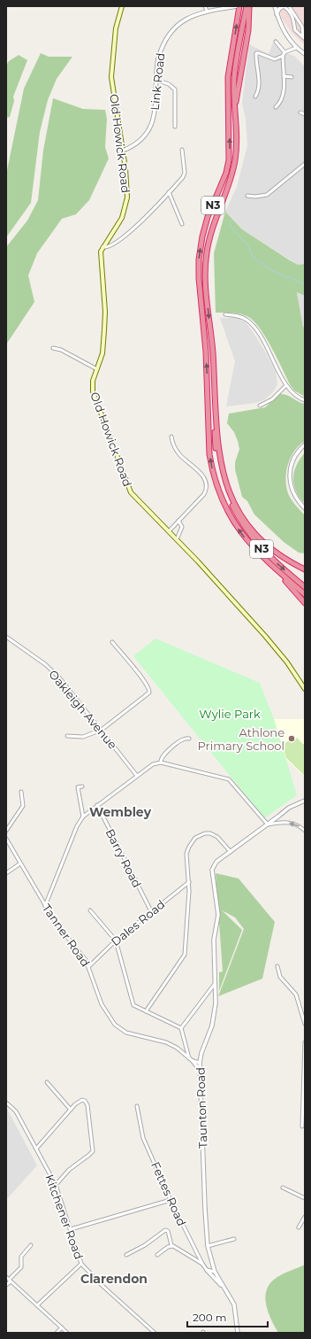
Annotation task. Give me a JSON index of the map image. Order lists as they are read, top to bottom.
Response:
{
  "streets": {
    "highway": ["N3"],
    "main road": ["Old Howick Road"],
    "street": [
      "Link Road",
      "Oakleigh Avenue",
      "Barry Road",
      "Dales Road",
      "Tanner Road",
      "Taunton Road",
      "Fettes Road",
      "Kitchener Road"
    ]
  },
  "crossings": [
    ["Link Road", "Old Howick Road"],
    ["Link Road", "N3"],
    ["Barry Road", "Dales Road"],
    ["Dales Road", "Tanner Road"],
    ["Tanner Road", "Taunton Road"]
  ],
  "districts": ["Wembley", "Clarendon"],
  "parks": ["Wylie Park"],
  "places": ["Athlone Primary School"],
  "scale_bar": "200 m"
}
